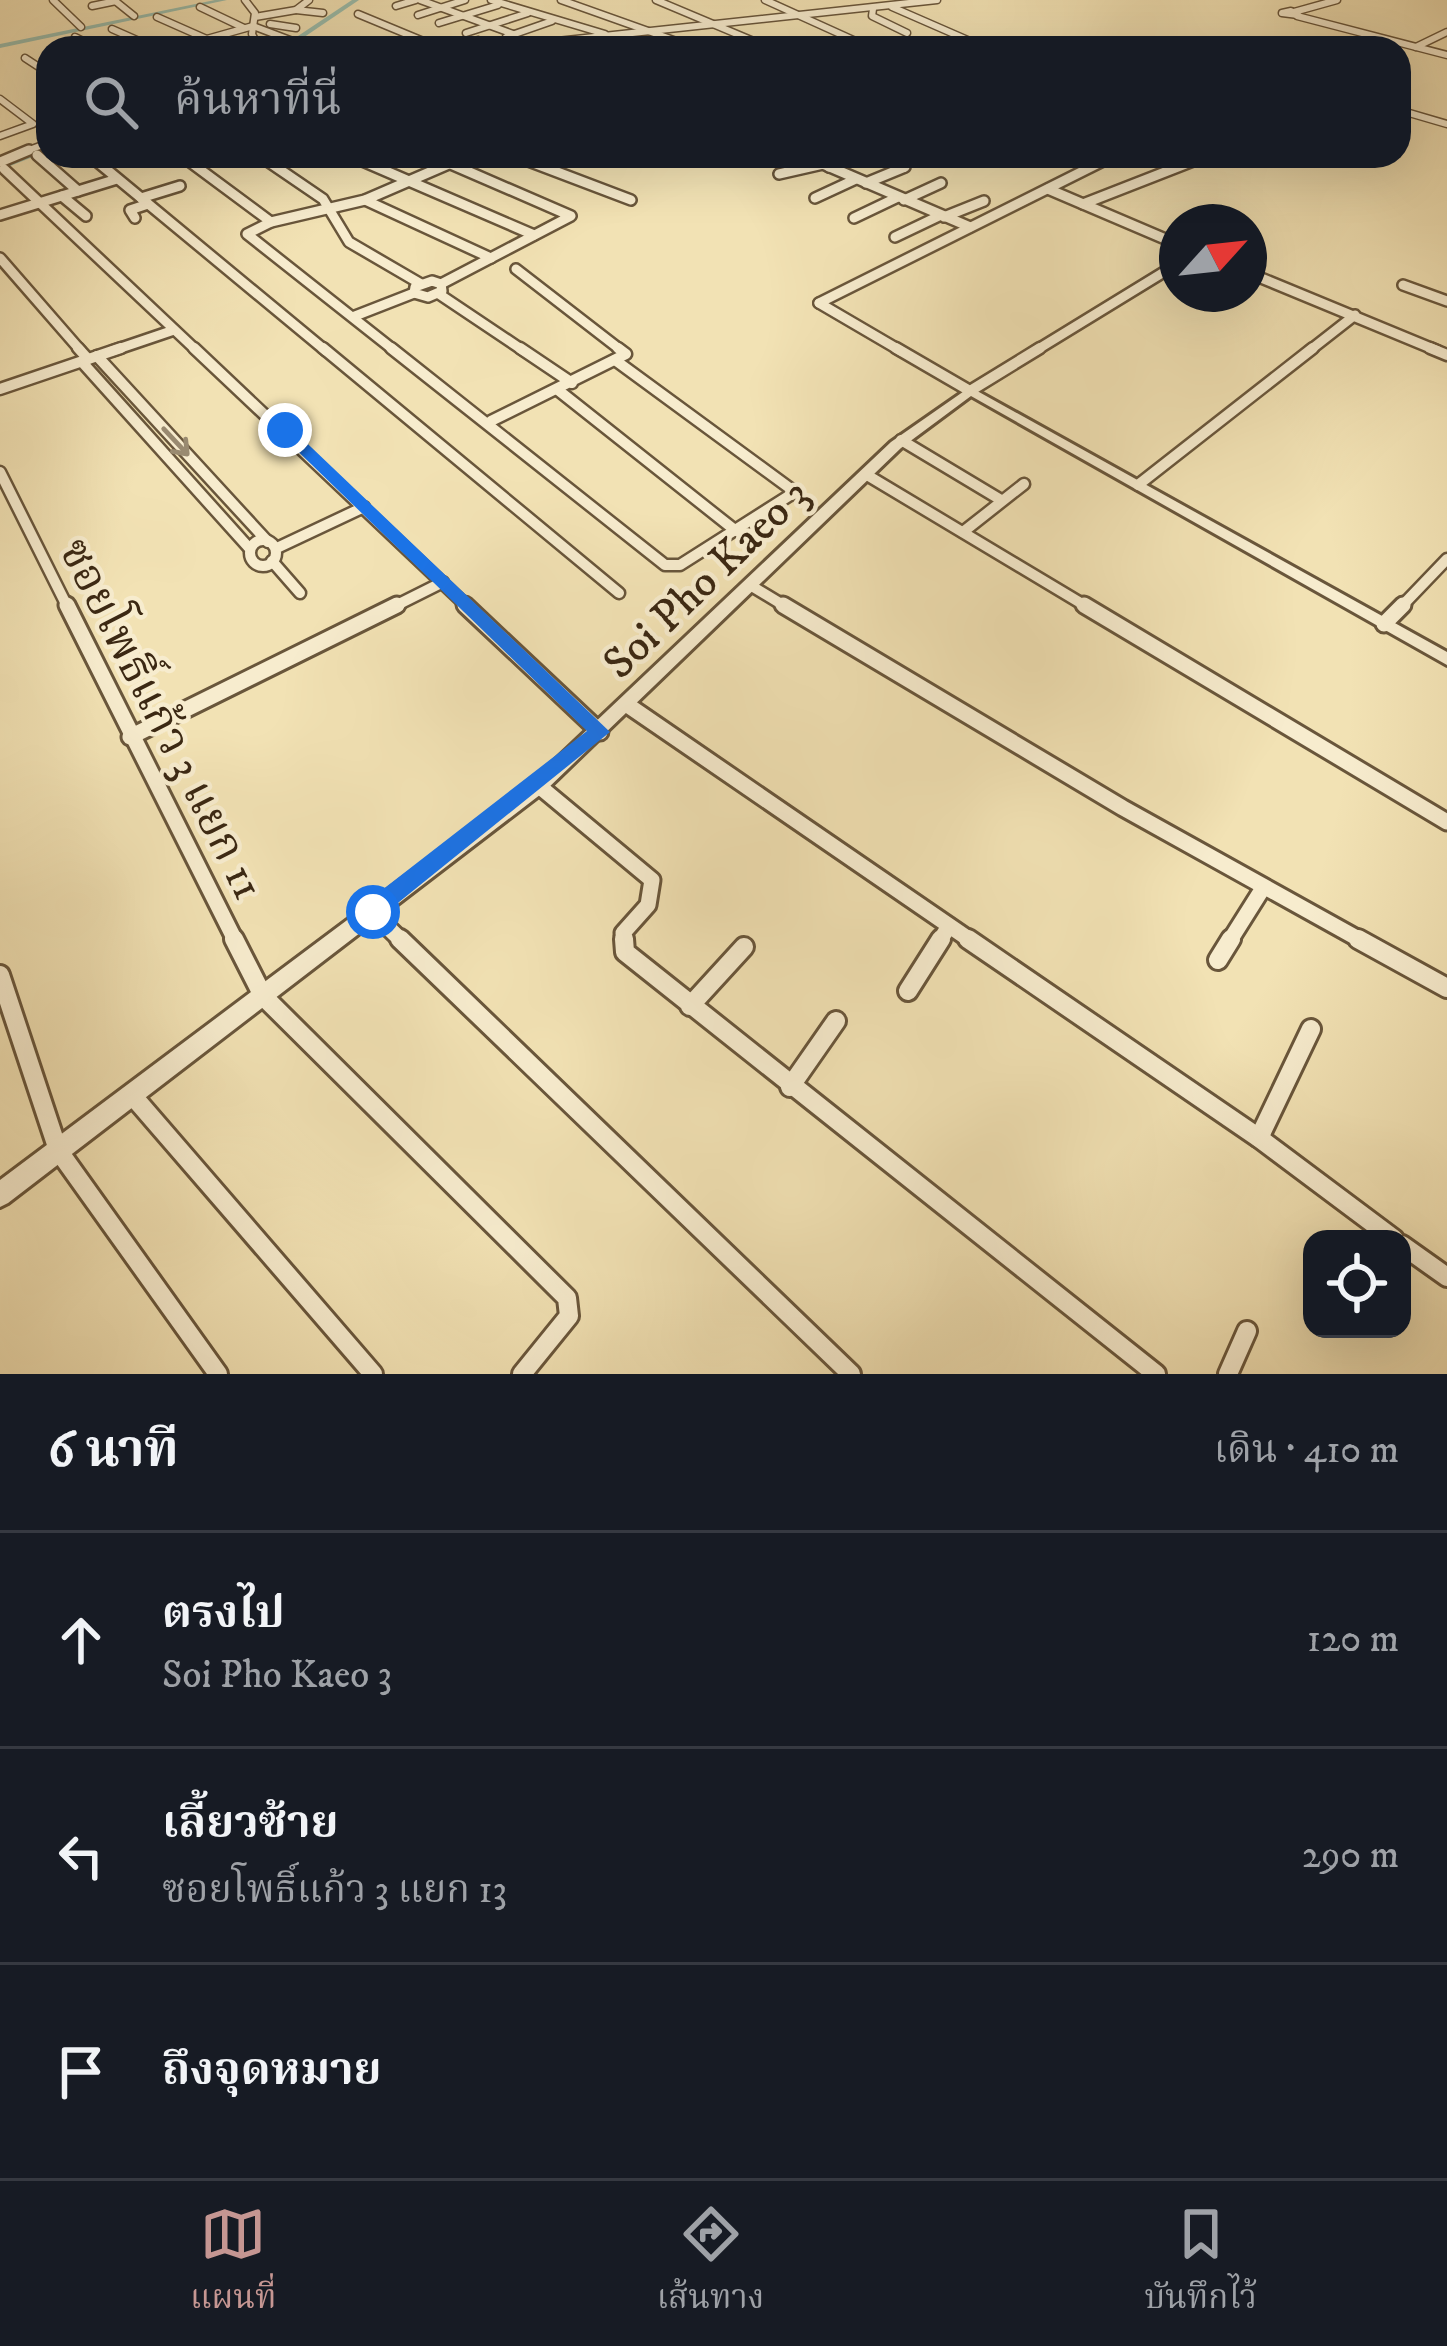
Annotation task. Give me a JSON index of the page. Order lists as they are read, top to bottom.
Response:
{
  "streets": {
    "street": ["Soi Pho Kaeo 3", "ซอยโพธิ์แก้ว 3 แยก 11"]
  },
  "crossings": [
    ["Soi Pho Kaeo 3", "ซอยโพธิ์แก้ว 3 แยก 11"]
  ],
  "north": "top right",
  "page": {
    "search": "ค้นหาที่นี่",
    "heading": ["6 นาที", "เดิน · 410 m"],
    "list": [
      ["ตรงไป", "Soi Pho Kaeo 3", "120 m"],
      ["เลี้ยวซ้าย", "ซอยโพธิ์แก้ว 3 แยก 13", "290 m"],
      "ถึงจุดหมาย"
    ],
    "nav": ["แผนที่", "เส้นทาง", "บันทึกไว้"]
  }
}
